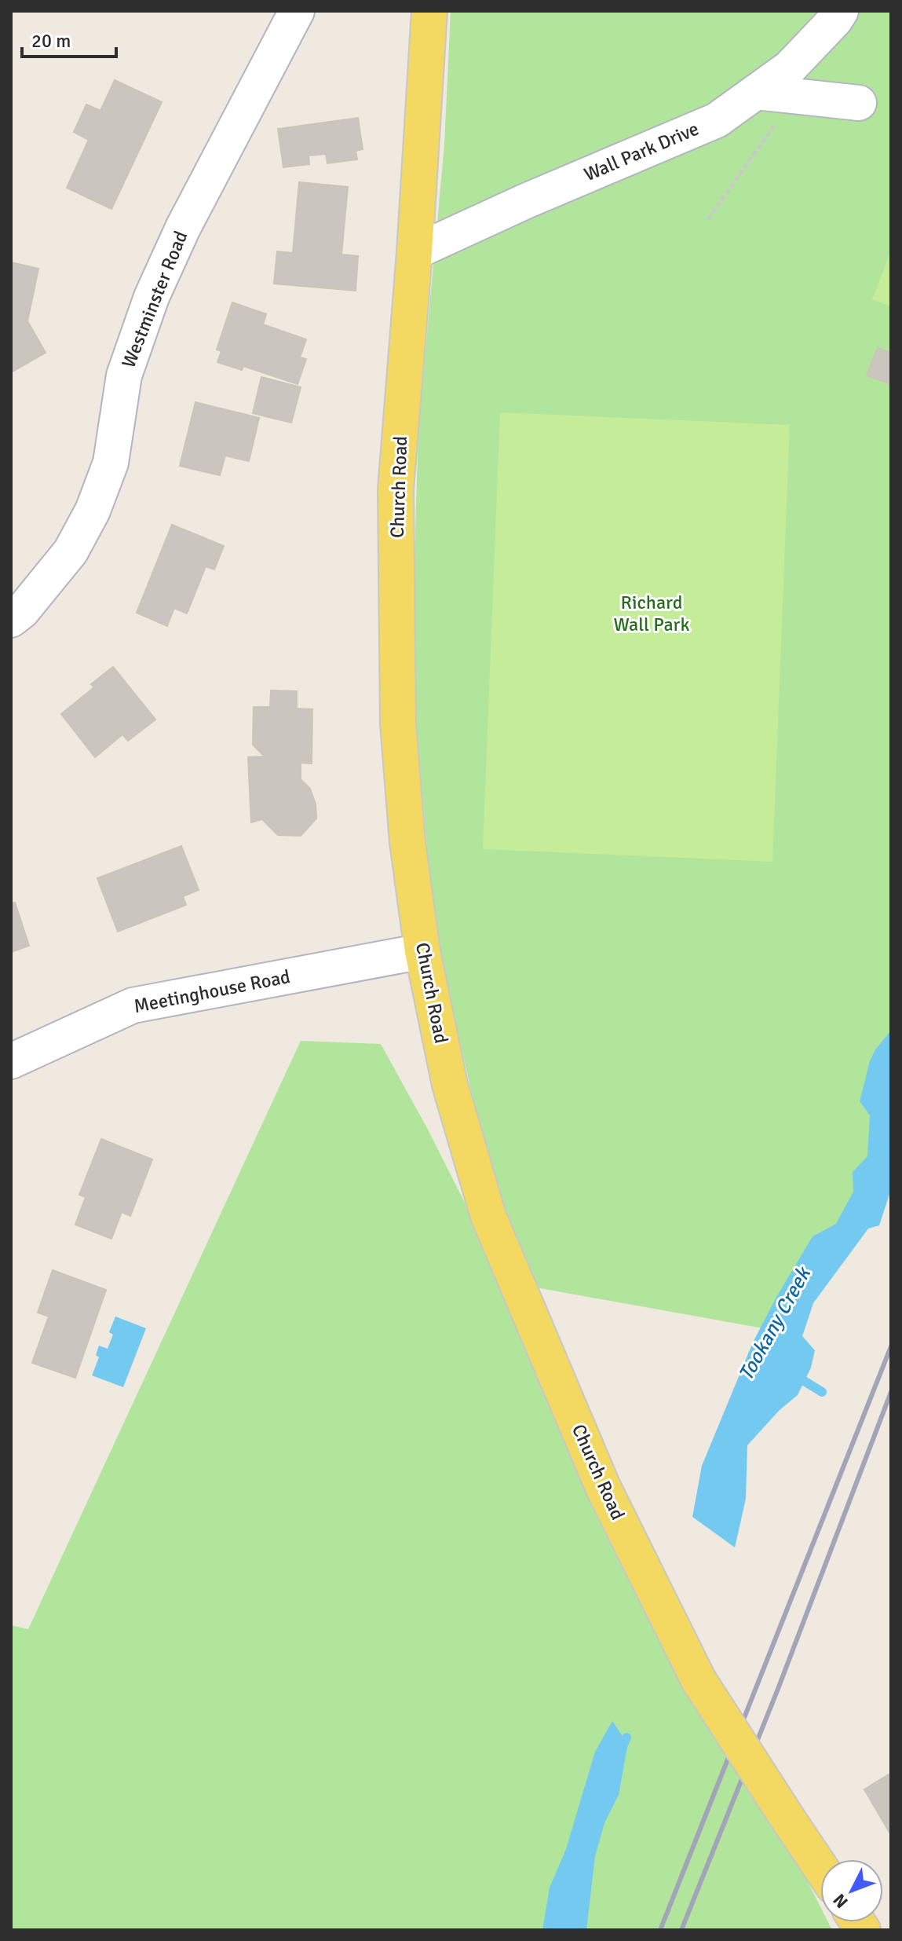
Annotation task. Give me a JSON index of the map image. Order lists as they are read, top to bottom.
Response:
{
  "streets": {
    "main road": ["Church Road"],
    "street": ["Wall Park Drive", "Westminster Road", "Meetinghouse Road"]
  },
  "crossings": [
    ["Wall Park Drive", "Church Road"],
    ["Church Road", "Meetinghouse Road"]
  ],
  "water": ["Tookany Creek"],
  "parks": ["Richard Wall Park"],
  "scale_bar": "20 m",
  "north": "bottom left"
}
